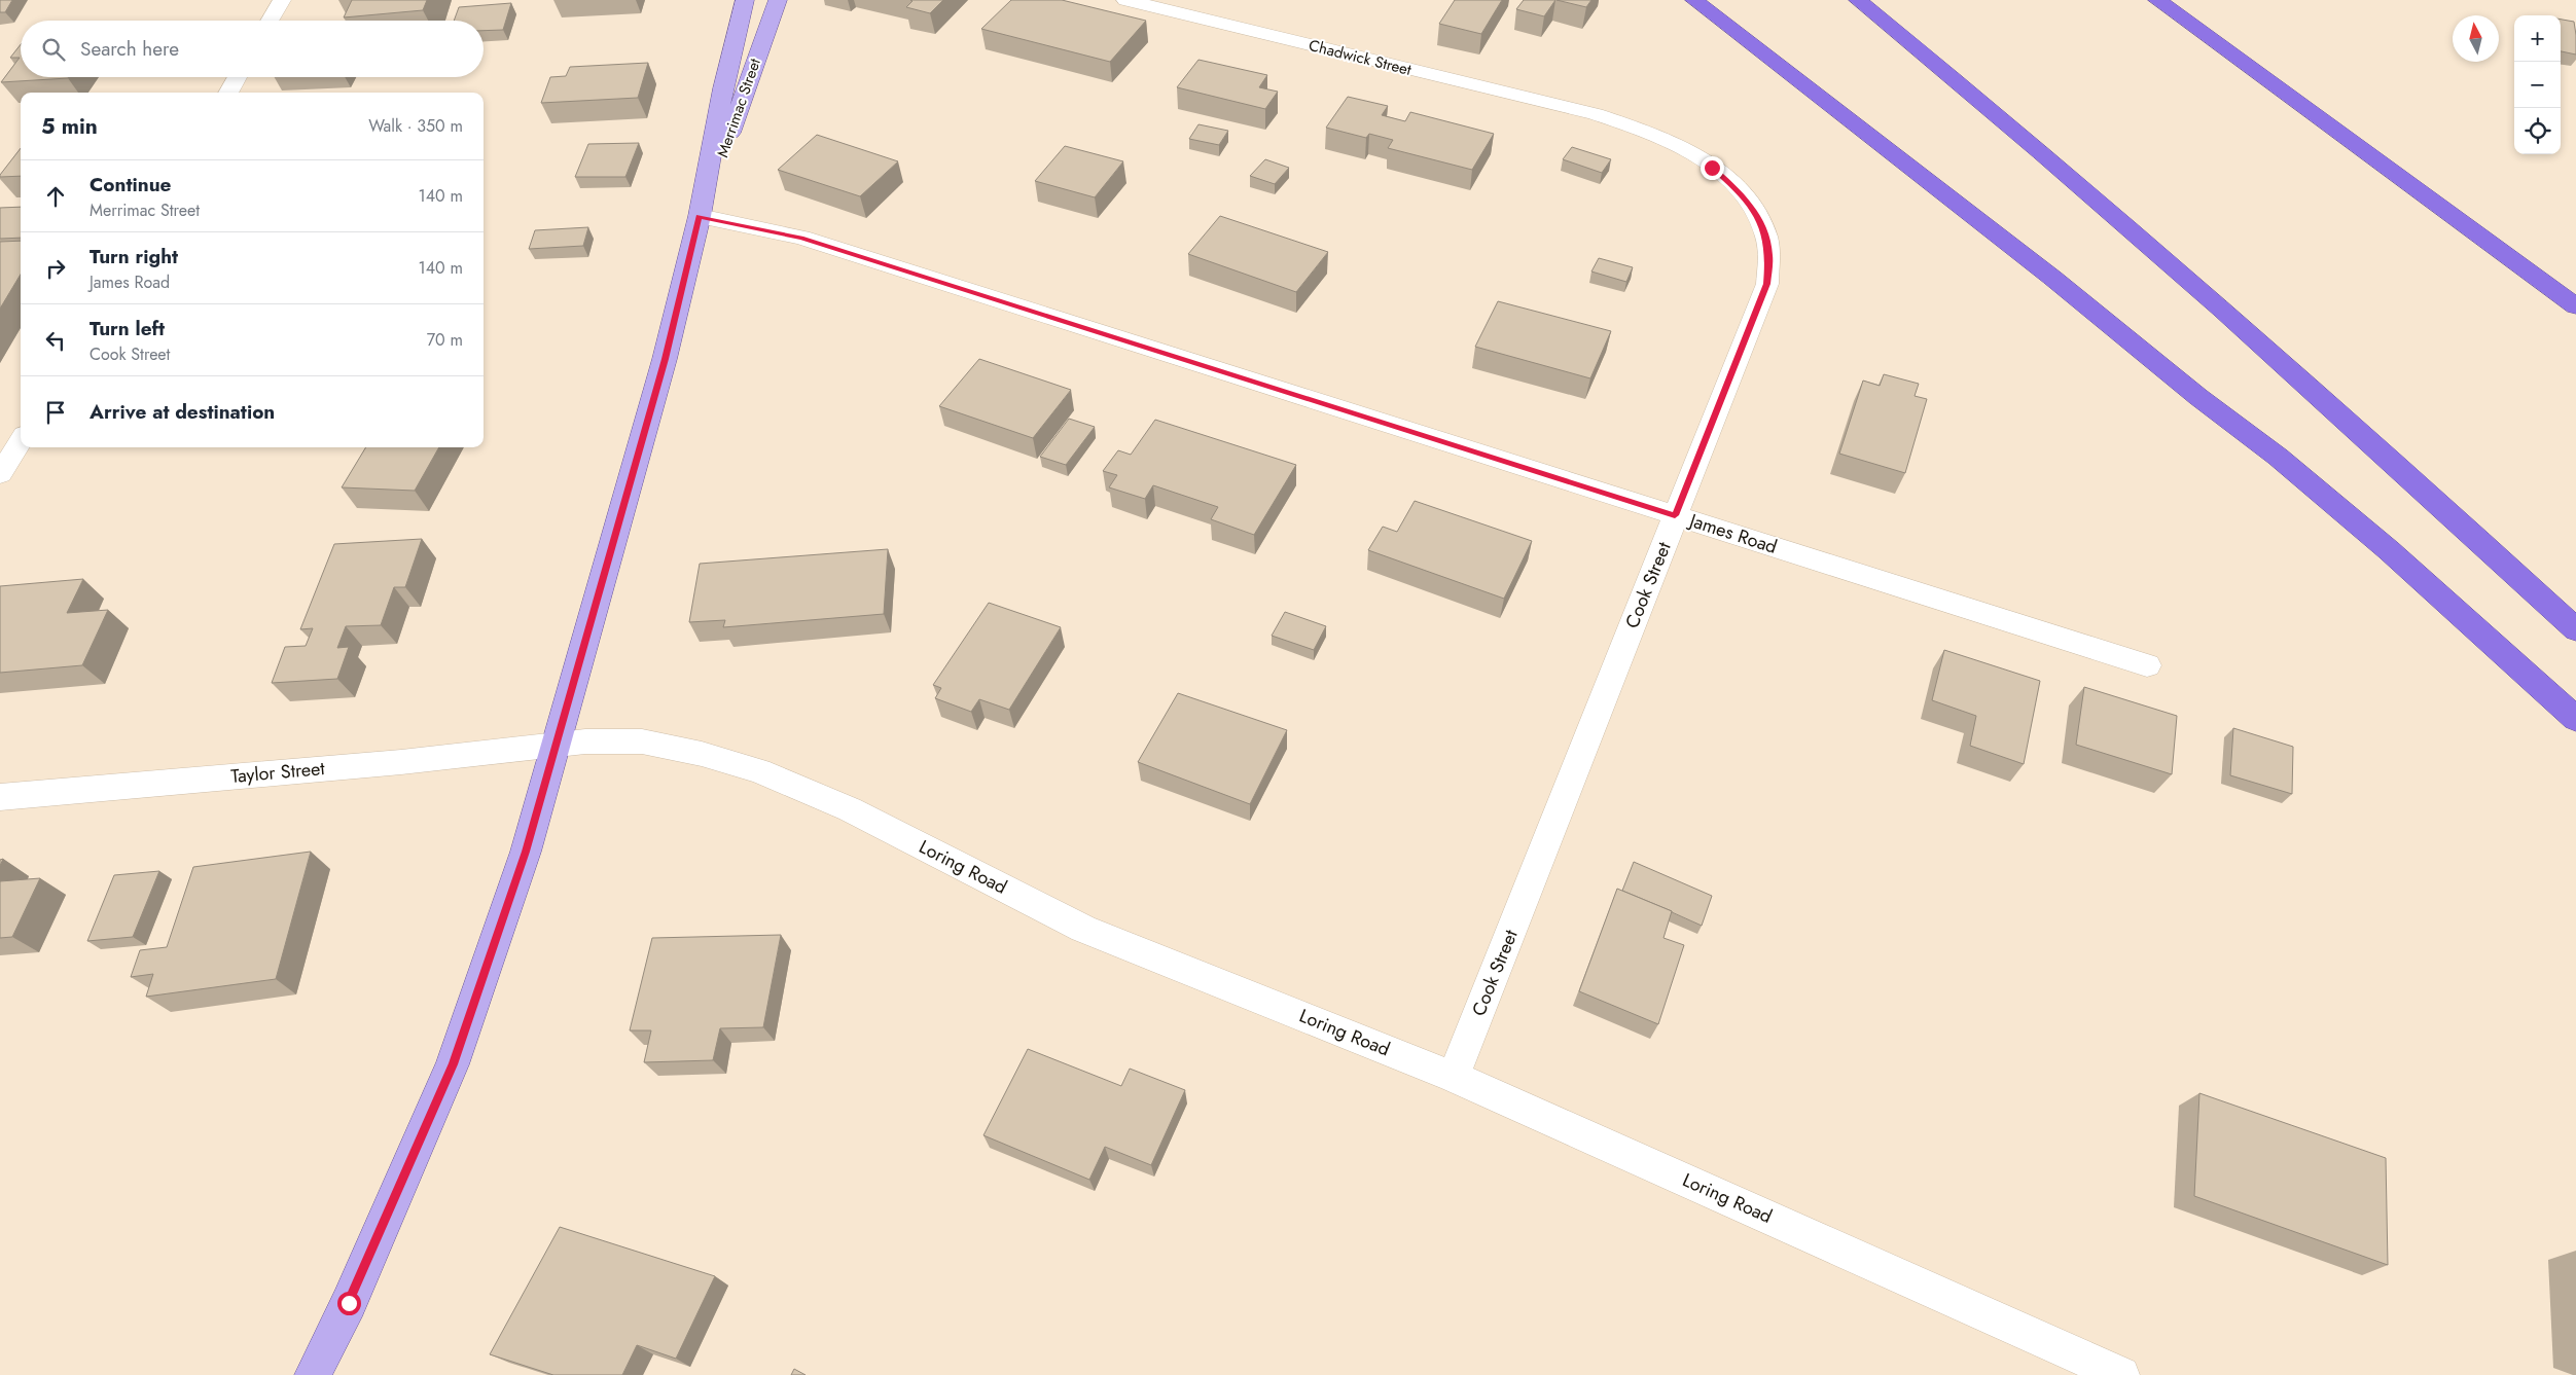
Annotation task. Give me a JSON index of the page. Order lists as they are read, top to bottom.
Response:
{
  "streets": {
    "main road": ["Merrimac Street"],
    "street": [
      "Chadwick Street",
      "James Road",
      "Cook Street",
      "Taylor Street",
      "Loring Road"
    ]
  },
  "crossings": [
    ["Chadwick Street", "Cook Street"],
    ["Merrimac Street", "James Road"],
    ["Merrimac Street", "Taylor Street"],
    ["Merrimac Street", "Loring Road"],
    ["James Road", "Cook Street"],
    ["Cook Street", "Loring Road"],
    ["Taylor Street", "Loring Road"]
  ],
  "north": "top",
  "page": {
    "map_buttons": ["+", "−"],
    "search": "Search here",
    "heading": ["5 min", "Walk · 350 m"],
    "list": [
      ["Continue", "Merrimac Street", "140 m"],
      ["Turn right", "James Road", "140 m"],
      ["Turn left", "Cook Street", "70 m"],
      "Arrive at destination"
    ]
  }
}
